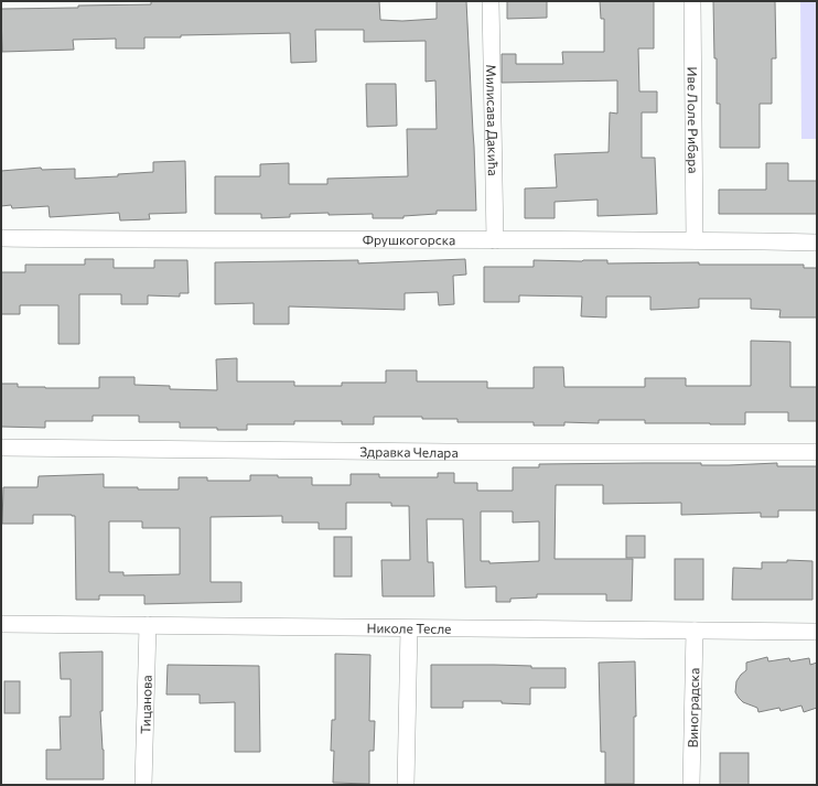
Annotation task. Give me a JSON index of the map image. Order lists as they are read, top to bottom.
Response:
{
  "streets": {
    "street": [
      "Милисава Дакића",
      "Иве Лоле Рибара",
      "Фрушкогорска",
      "Здравка Челара",
      "Николе Тесле",
      "Тицанова",
      "Виноградска"
    ]
  },
  "crossings": [
    ["Милисава Дакића", "Фрушкогорска"],
    ["Иве Лоле Рибара", "Фрушкогорска"],
    ["Николе Тесле", "Тицанова"],
    ["Николе Тесле", "Виноградска"]
  ]
}
